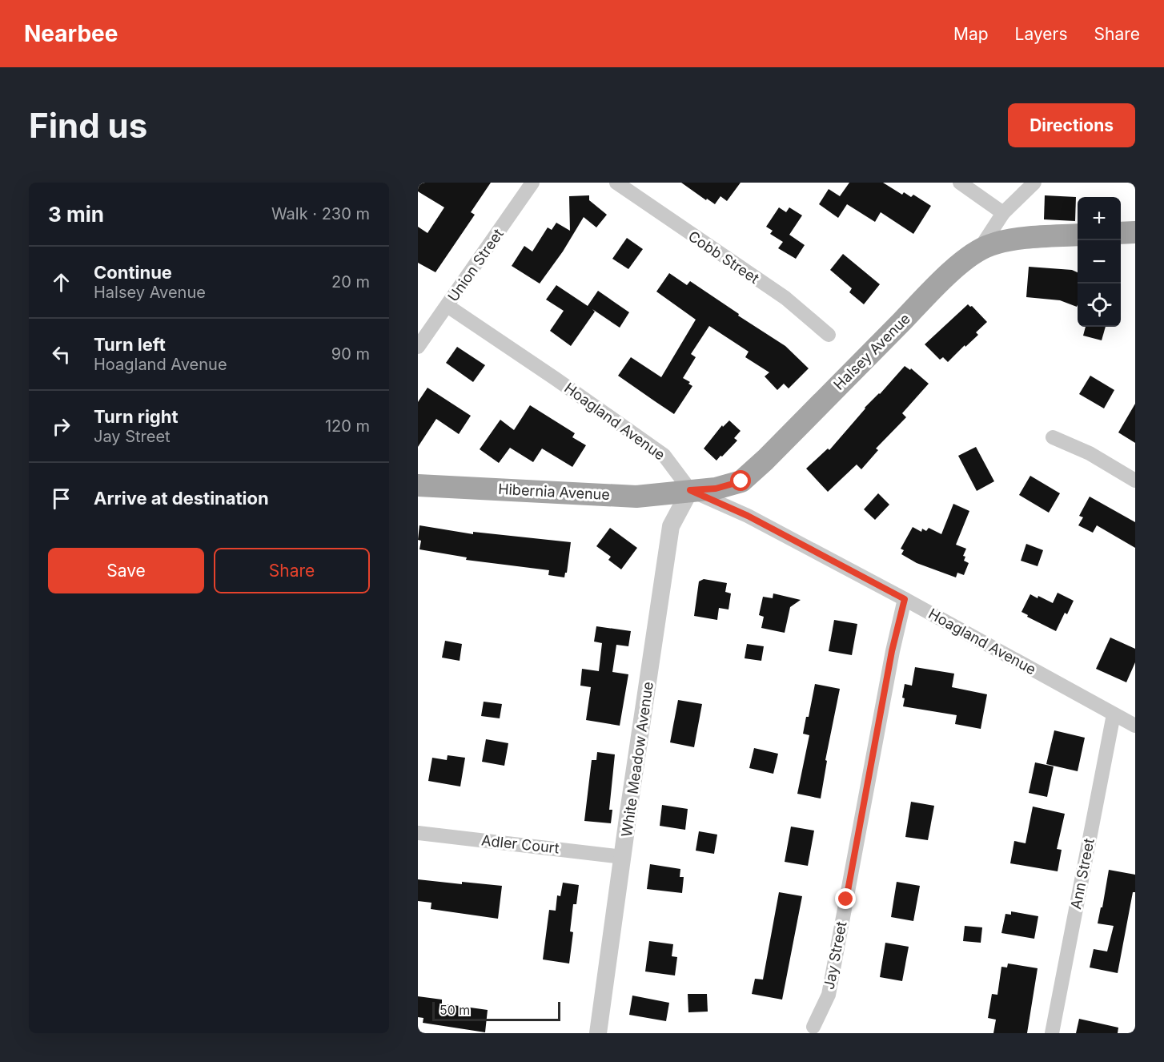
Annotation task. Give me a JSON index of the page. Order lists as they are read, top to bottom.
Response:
{
  "streets": {
    "main road": ["Halsey Avenue", "Hibernia Avenue"],
    "street": [
      "Cobb Street",
      "Union Street",
      "Hoagland Avenue",
      "White Meadow Avenue",
      "Adler Court",
      "Ann Street",
      "Jay Street"
    ]
  },
  "crossings": [
    ["Union Street", "Hoagland Avenue"],
    ["Halsey Avenue", "Hoagland Avenue"],
    ["Halsey Avenue", "Hibernia Avenue"],
    ["Halsey Avenue", "White Meadow Avenue"],
    ["Hoagland Avenue", "Hibernia Avenue"],
    ["Hoagland Avenue", "White Meadow Avenue"],
    ["Hoagland Avenue", "Ann Street"],
    ["Hoagland Avenue", "Jay Street"],
    ["Hibernia Avenue", "White Meadow Avenue"],
    ["White Meadow Avenue", "Adler Court"]
  ],
  "scale_bar": "50 m",
  "page": {
    "header": "Nearbee",
    "nav": ["Map", "Layers", "Share"],
    "buttons": [
      "Directions",
      ["Save", "Share"]
    ],
    "title": "Find us",
    "heading": ["3 min", "Walk · 230 m"],
    "map_buttons": ["+", "−"],
    "list": [
      ["Continue", "Halsey Avenue", "20 m"],
      ["Turn left", "Hoagland Avenue", "90 m"],
      ["Turn right", "Jay Street", "120 m"],
      "Arrive at destination"
    ],
    "scale": "50 m"
  }
}
